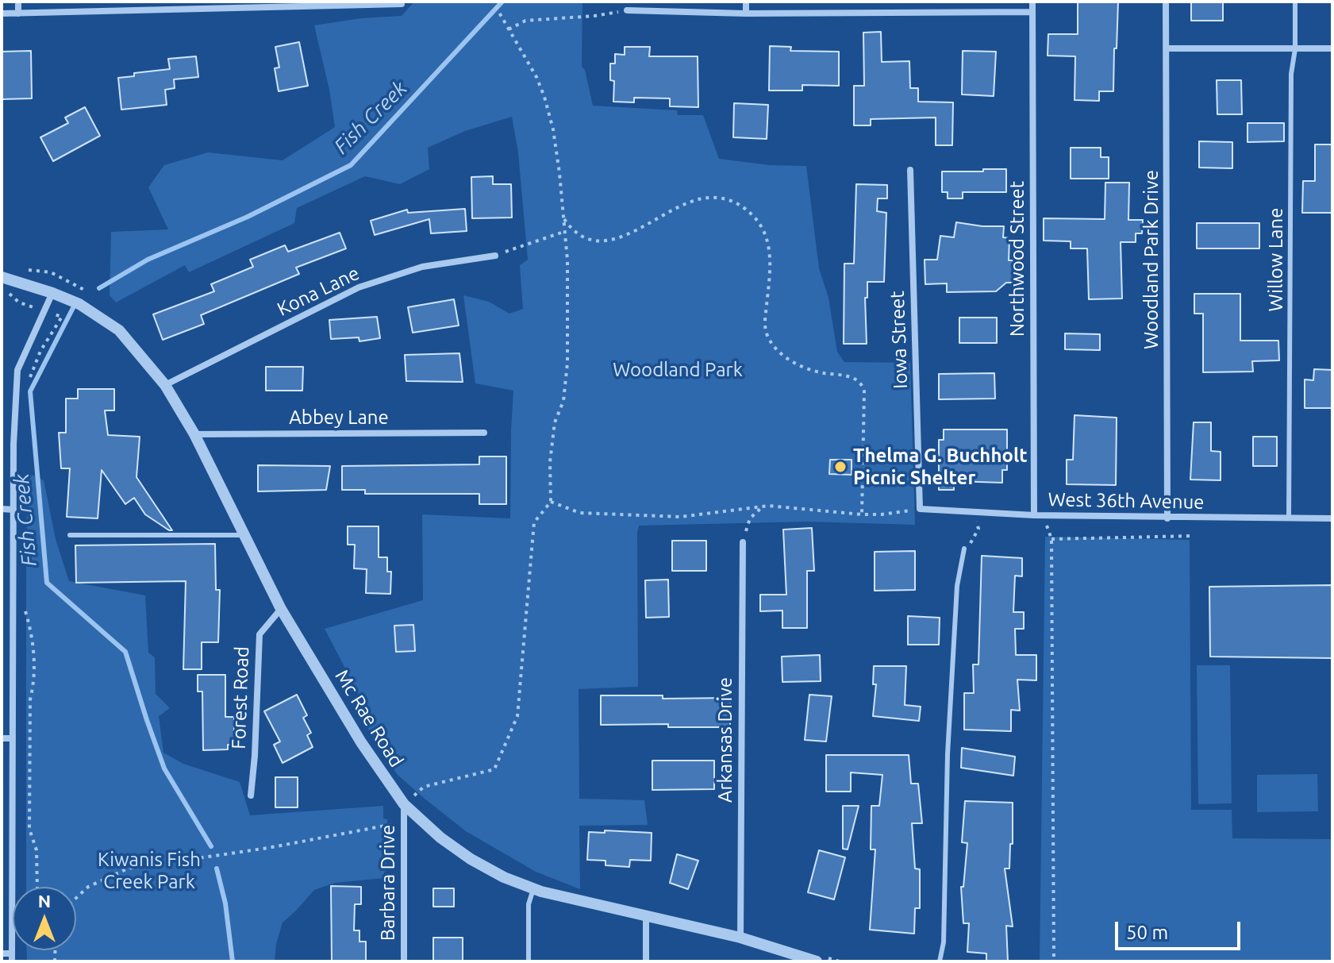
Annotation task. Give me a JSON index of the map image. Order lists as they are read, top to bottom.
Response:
{
  "streets": {
    "street": [
      "Northwood Street",
      "Woodland Park Drive",
      "Kona Lane",
      "Iowa Street",
      "Abbey Lane",
      "West 36th Avenue",
      "Forest Road",
      "Mc Rae Road",
      "Arkansas Drive",
      "Barbara Drive"
    ],
    "lane": ["Willow Lane"]
  },
  "crossings": [
    ["Northwood Street", "West 36th Avenue"],
    ["Woodland Park Drive", "West 36th Avenue"],
    ["Willow Lane", "West 36th Avenue"],
    ["Kona Lane", "Mc Rae Road"],
    ["Iowa Street", "West 36th Avenue"],
    ["Abbey Lane", "Mc Rae Road"],
    ["Forest Road", "Mc Rae Road"],
    ["Mc Rae Road", "Arkansas Drive"],
    ["Mc Rae Road", "Barbara Drive"]
  ],
  "water": ["Fish Creek"],
  "parks": ["Woodland Park", "Kiwanis Fish Creek Park"],
  "places": ["Thelma G. Buchholt Picnic Shelter"],
  "scale_bar": "50 m",
  "north": "top"
}
